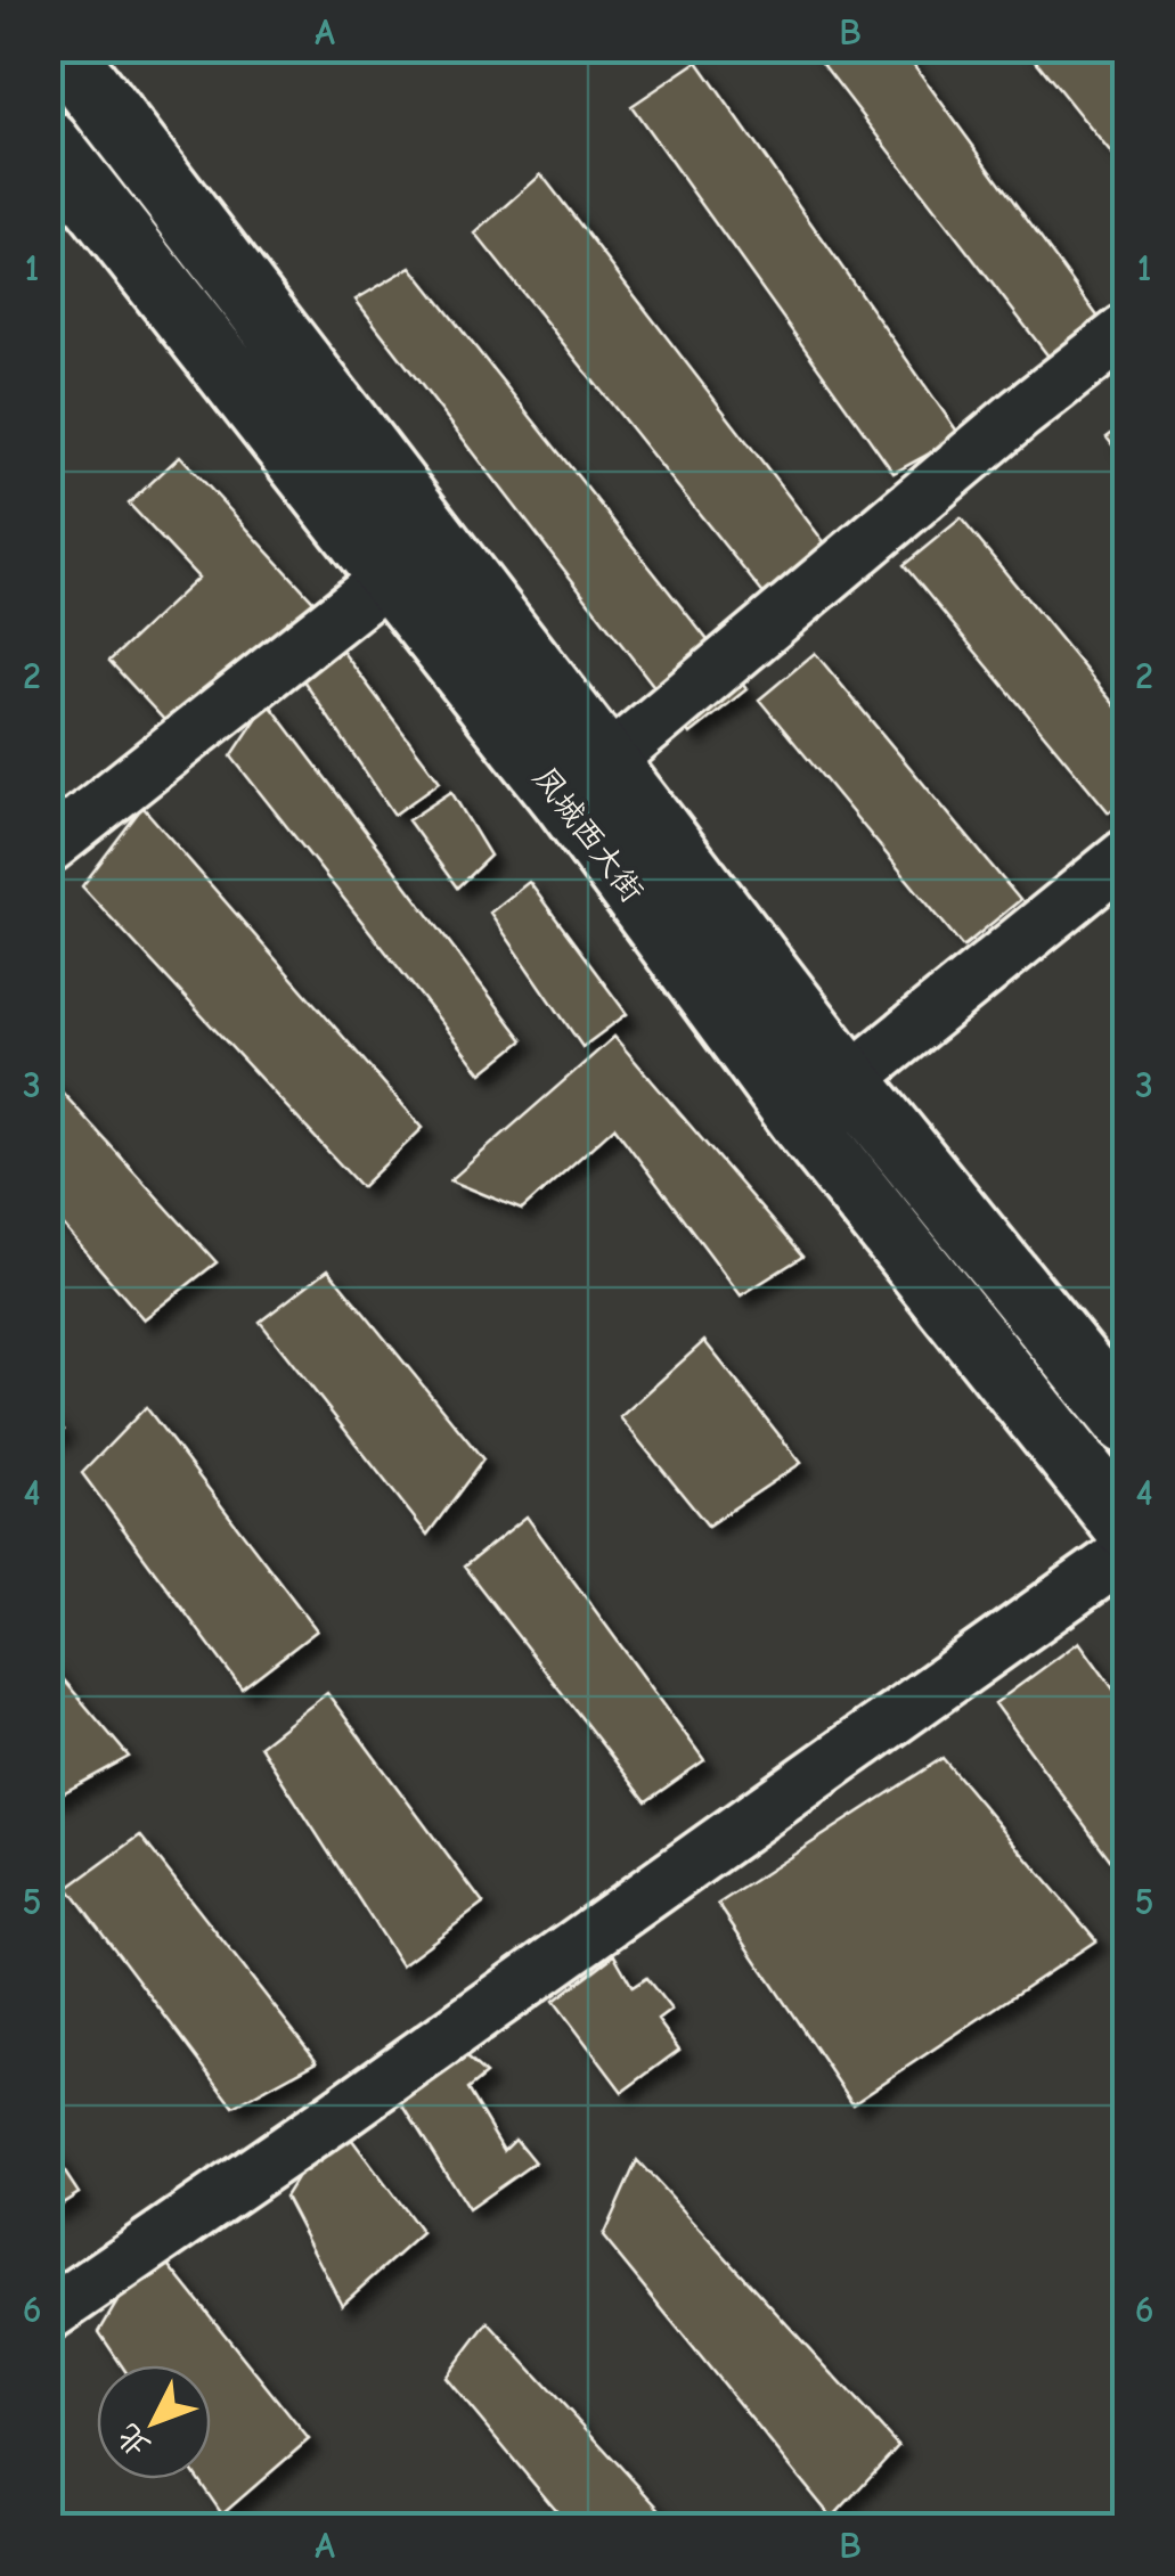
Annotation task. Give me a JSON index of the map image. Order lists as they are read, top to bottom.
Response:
{
  "streets": {
    "main road": ["凤城西大街"]
  },
  "north": "bottom left",
  "grid": {
    "columns": ["A", "B"],
    "rows": [
      "1",
      "2",
      "3",
      "4",
      "5",
      "6"
    ]
  }
}
